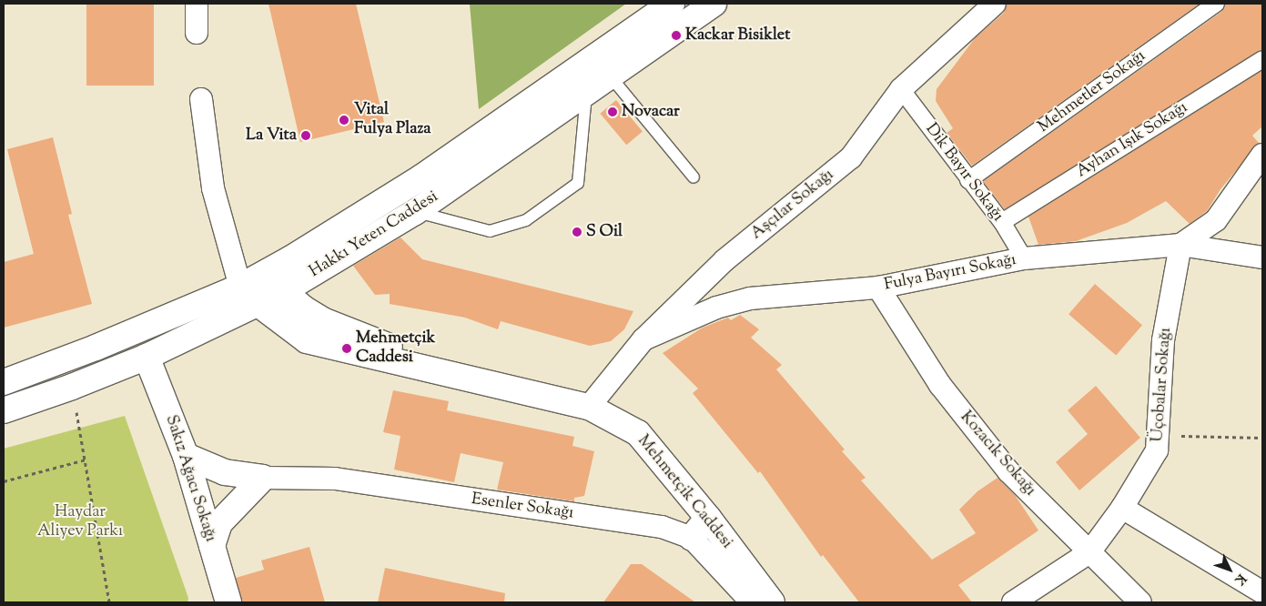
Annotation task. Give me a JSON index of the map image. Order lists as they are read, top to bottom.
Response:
{
  "streets": {
    "main road": ["Hakkı Yeten Caddesi", "Sakız Ağacı Sokağı", "Mehmetçik Caddesi"],
    "street": [
      "Mehmetler Sokağı",
      "Ayhan Işık Sokağı",
      "Dik Bayır Sokağı",
      "Aşçılar Sokağı",
      "Fulya Bayırı Sokağı",
      "Üçobalar Sokağı",
      "Kozacık Sokağı",
      "Esenler Sokağı"
    ]
  },
  "crossings": [
    ["Mehmetler Sokağı", "Dik Bayır Sokağı"],
    ["Ayhan Işık Sokağı", "Dik Bayır Sokağı"],
    ["Dik Bayır Sokağı", "Aşçılar Sokağı"],
    ["Dik Bayır Sokağı", "Fulya Bayırı Sokağı"],
    ["Aşçılar Sokağı", "Fulya Bayırı Sokağı"],
    ["Aşçılar Sokağı", "Mehmetçik Caddesi"],
    ["Hakkı Yeten Caddesi", "Sakız Ağacı Sokağı"],
    ["Hakkı Yeten Caddesi", "Mehmetçik Caddesi"],
    ["Fulya Bayırı Sokağı", "Üçobalar Sokağı"],
    ["Fulya Bayırı Sokağı", "Kozacık Sokağı"],
    ["Üçobalar Sokağı", "Kozacık Sokağı"]
  ],
  "parks": ["Haydar Aliyev Parkı"],
  "places": [
    "Kackar Bisiklet",
    "Novacar",
    "Vital Fulya Plaza",
    "La Vita",
    "S Oil",
    "Mehmetçik Caddesi"
  ],
  "north": "bottom right"
}
